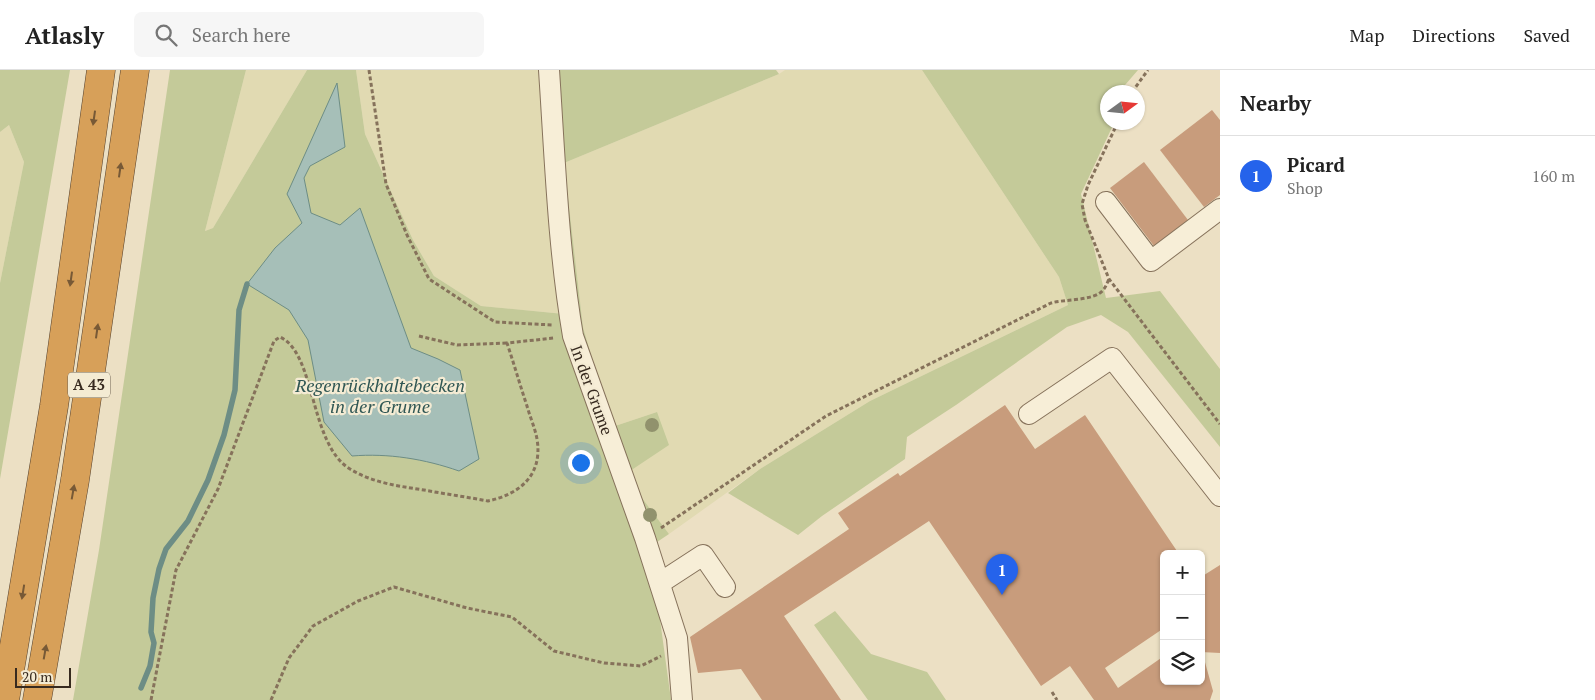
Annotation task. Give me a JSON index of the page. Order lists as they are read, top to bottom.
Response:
{
  "streets": {
    "highway": ["A 43"],
    "lane": ["In der Grume"]
  },
  "water": ["Regenrückhaltebecken in der Grume"],
  "scale_bar": "20 m",
  "north": "right",
  "page": {
    "header": "Atlasly",
    "search": "Search here",
    "nav": ["Map", "Directions", "Saved"],
    "heading": "Nearby",
    "list": [
      {
        "mark": "1",
        "name": "Picard",
        "note": "Shop",
        "value": "160 m"
      }
    ],
    "map_buttons": ["+", "−"],
    "pins": "1",
    "scale": "20 m"
  }
}
